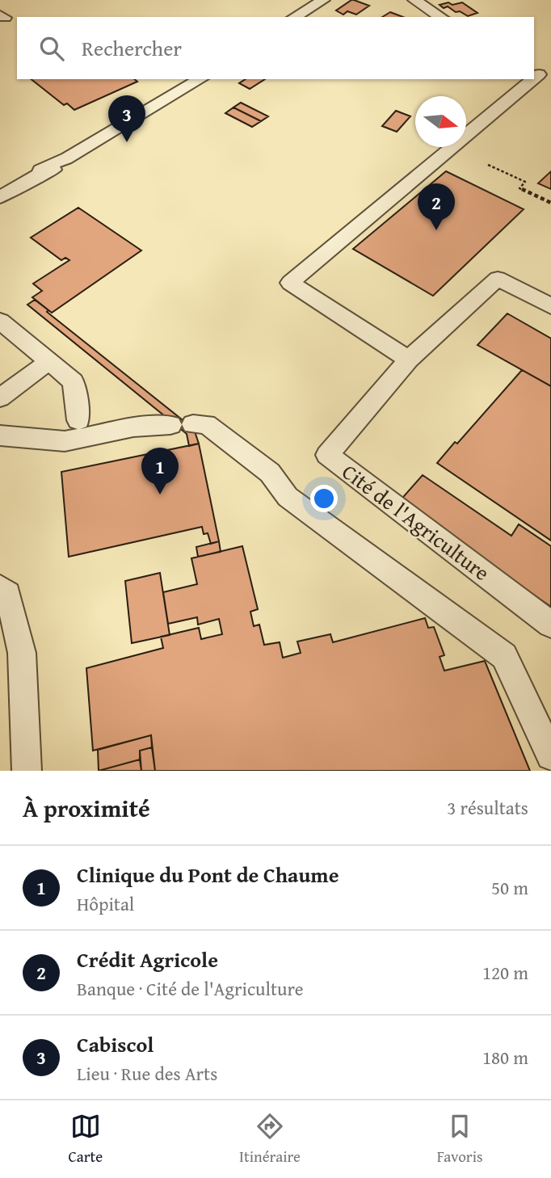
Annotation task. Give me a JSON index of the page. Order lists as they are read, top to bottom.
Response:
{
  "streets": {
    "street": ["Cité de l'Agriculture"]
  },
  "north": "right",
  "page": {
    "search": "Rechercher",
    "pins": ["3", "2", "1"],
    "heading": ["À proximité", "3 résultats"],
    "list": [
      {
        "mark": "1",
        "name": "Clinique du Pont de Chaume",
        "note": "Hôpital",
        "value": "50 m"
      },
      {
        "mark": "2",
        "name": "Crédit Agricole",
        "note": "Banque · Cité de l'Agriculture",
        "value": "120 m"
      },
      {
        "mark": "3",
        "name": "Cabiscol",
        "note": "Lieu · Rue des Arts",
        "value": "180 m"
      }
    ],
    "nav": ["Carte", "Itinéraire", "Favoris"]
  }
}
